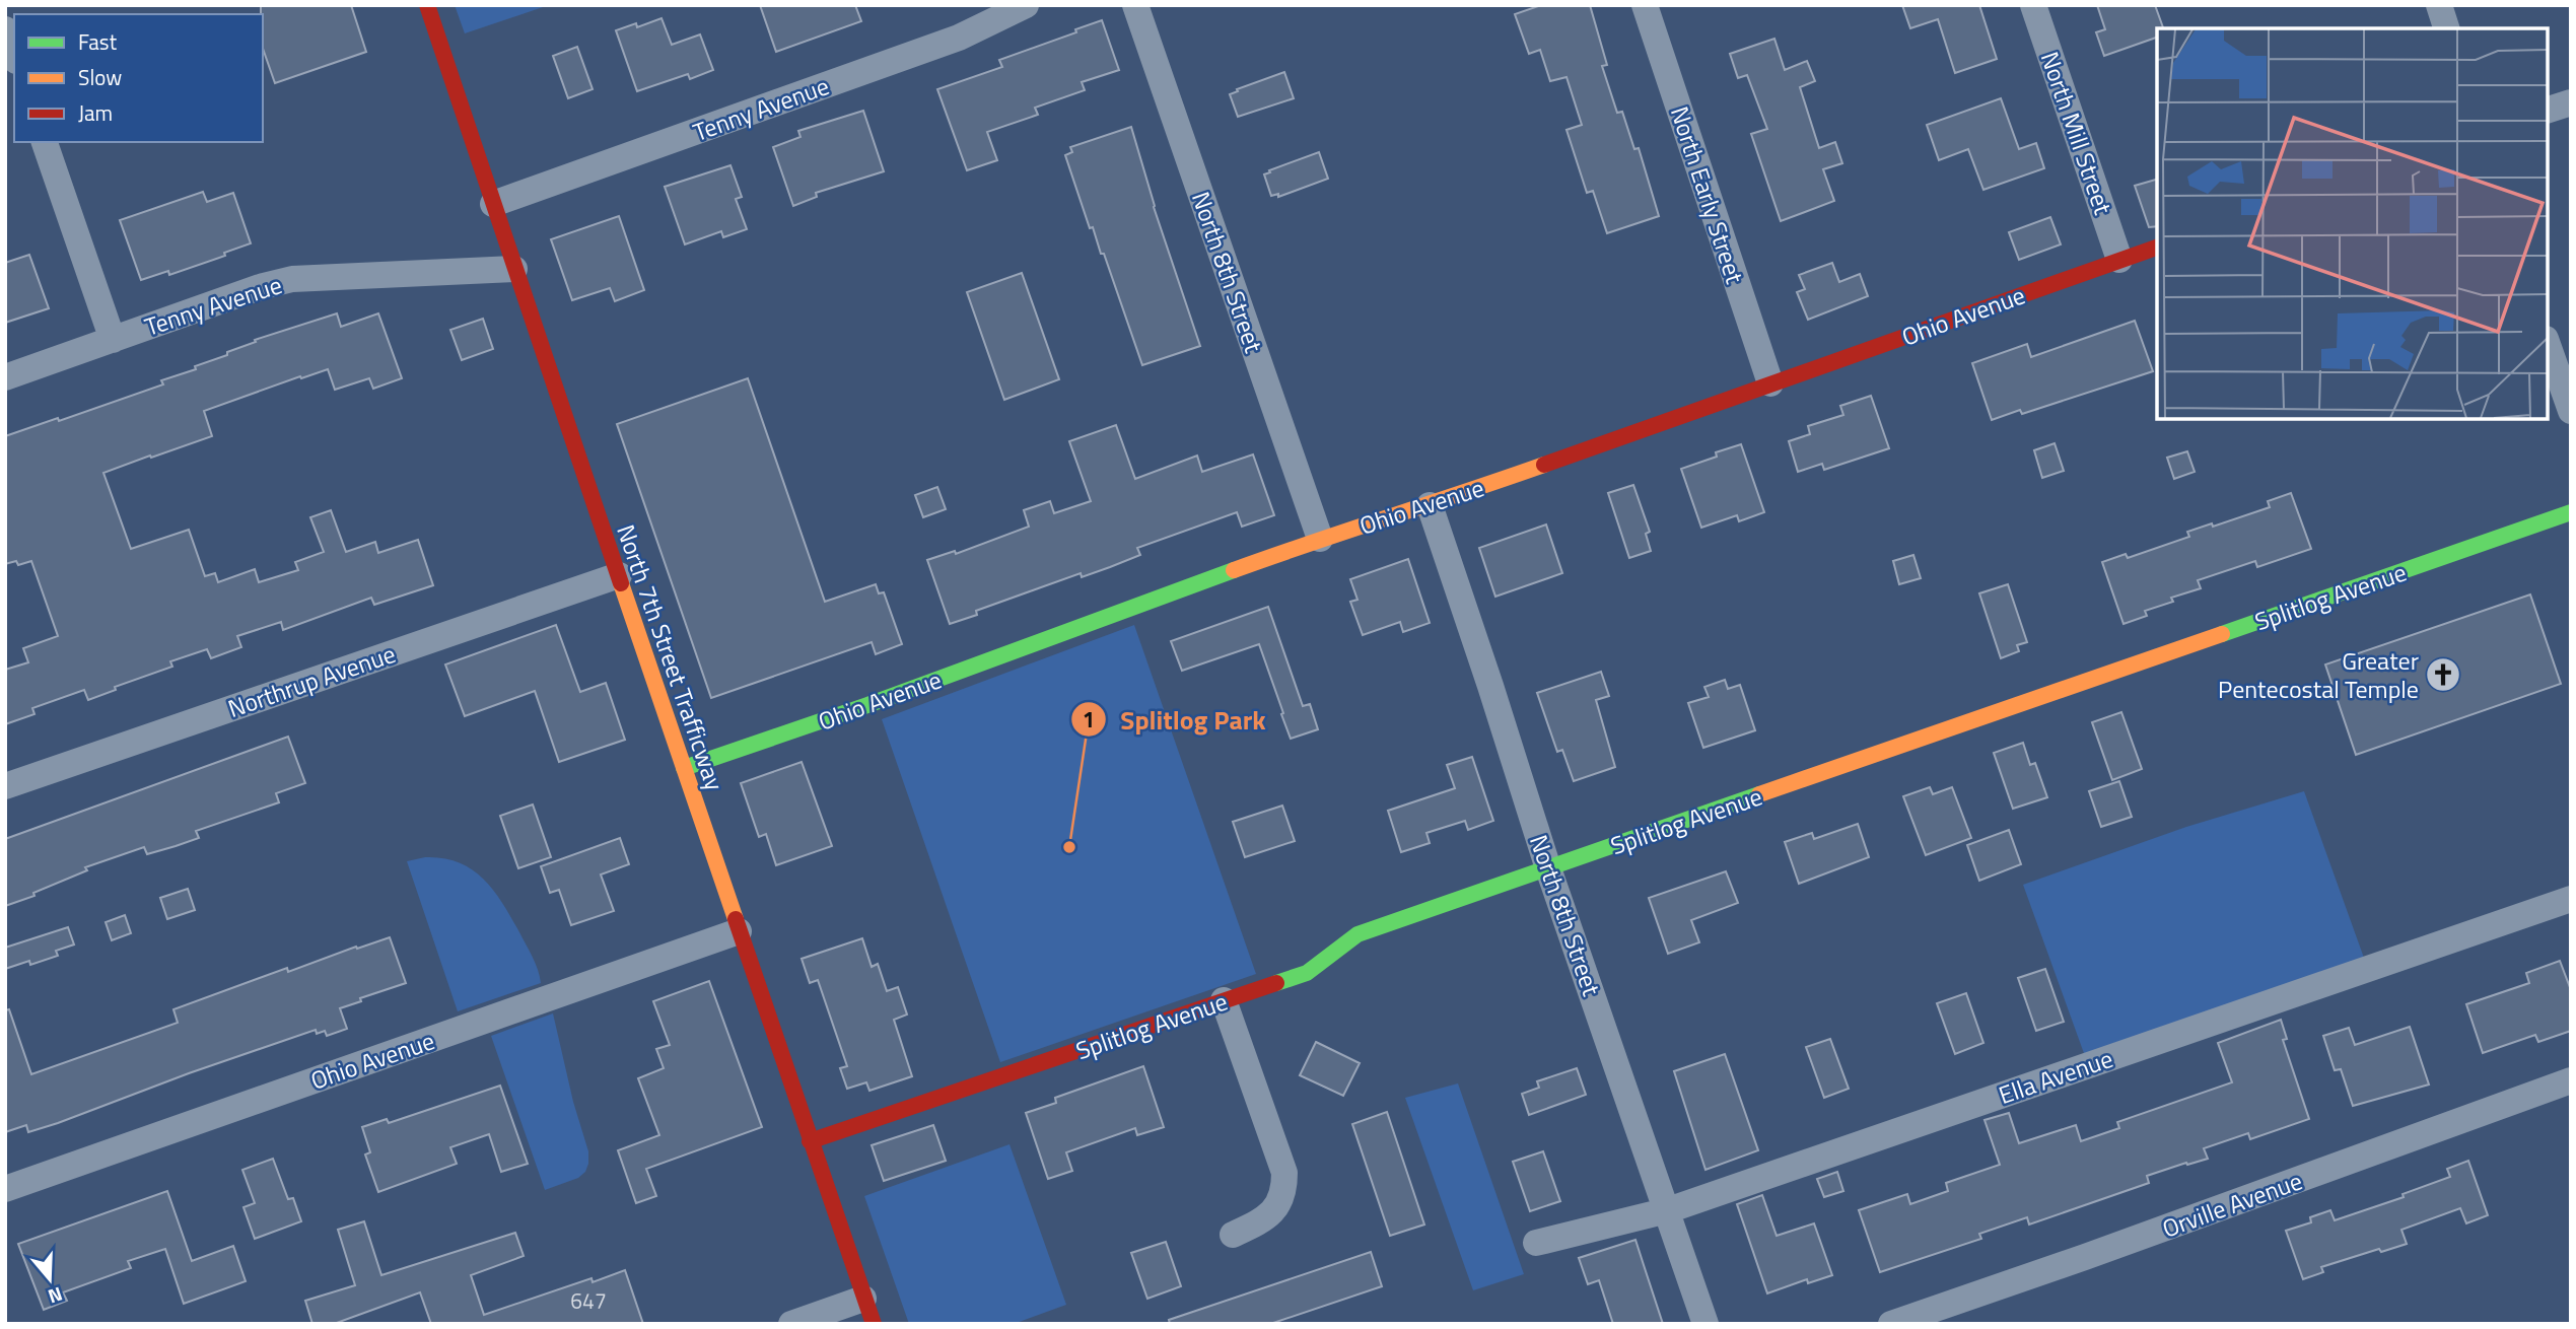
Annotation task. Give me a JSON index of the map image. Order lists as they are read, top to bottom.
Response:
{
  "streets": {
    "street": [
      "Tenny Avenue",
      "North Mill Street",
      "North Early Street",
      "North 8th Street",
      "Ohio Avenue",
      "Splitlog Avenue",
      "North 7th Street Trafficway",
      "Northrup Avenue",
      "Ella Avenue",
      "Orville Avenue"
    ]
  },
  "crossings": [
    ["Tenny Avenue", "North 7th Street Trafficway"],
    ["North Mill Street", "Ohio Avenue"],
    ["North Early Street", "Ohio Avenue"],
    ["North 8th Street", "Ohio Avenue"],
    ["North 8th Street", "Splitlog Avenue"],
    ["North 8th Street", "Ella Avenue"],
    ["Ohio Avenue", "North 7th Street Trafficway"],
    ["Splitlog Avenue", "North 7th Street Trafficway"],
    ["North 7th Street Trafficway", "Northrup Avenue"]
  ],
  "places": {
    "church": ["Greater Pentecostal Temple"],
    "other": ["Splitlog Park"]
  },
  "house_numbers": ["647"],
  "legend": ["Fast", "Slow", "Jam"],
  "north": "bottom"
}
